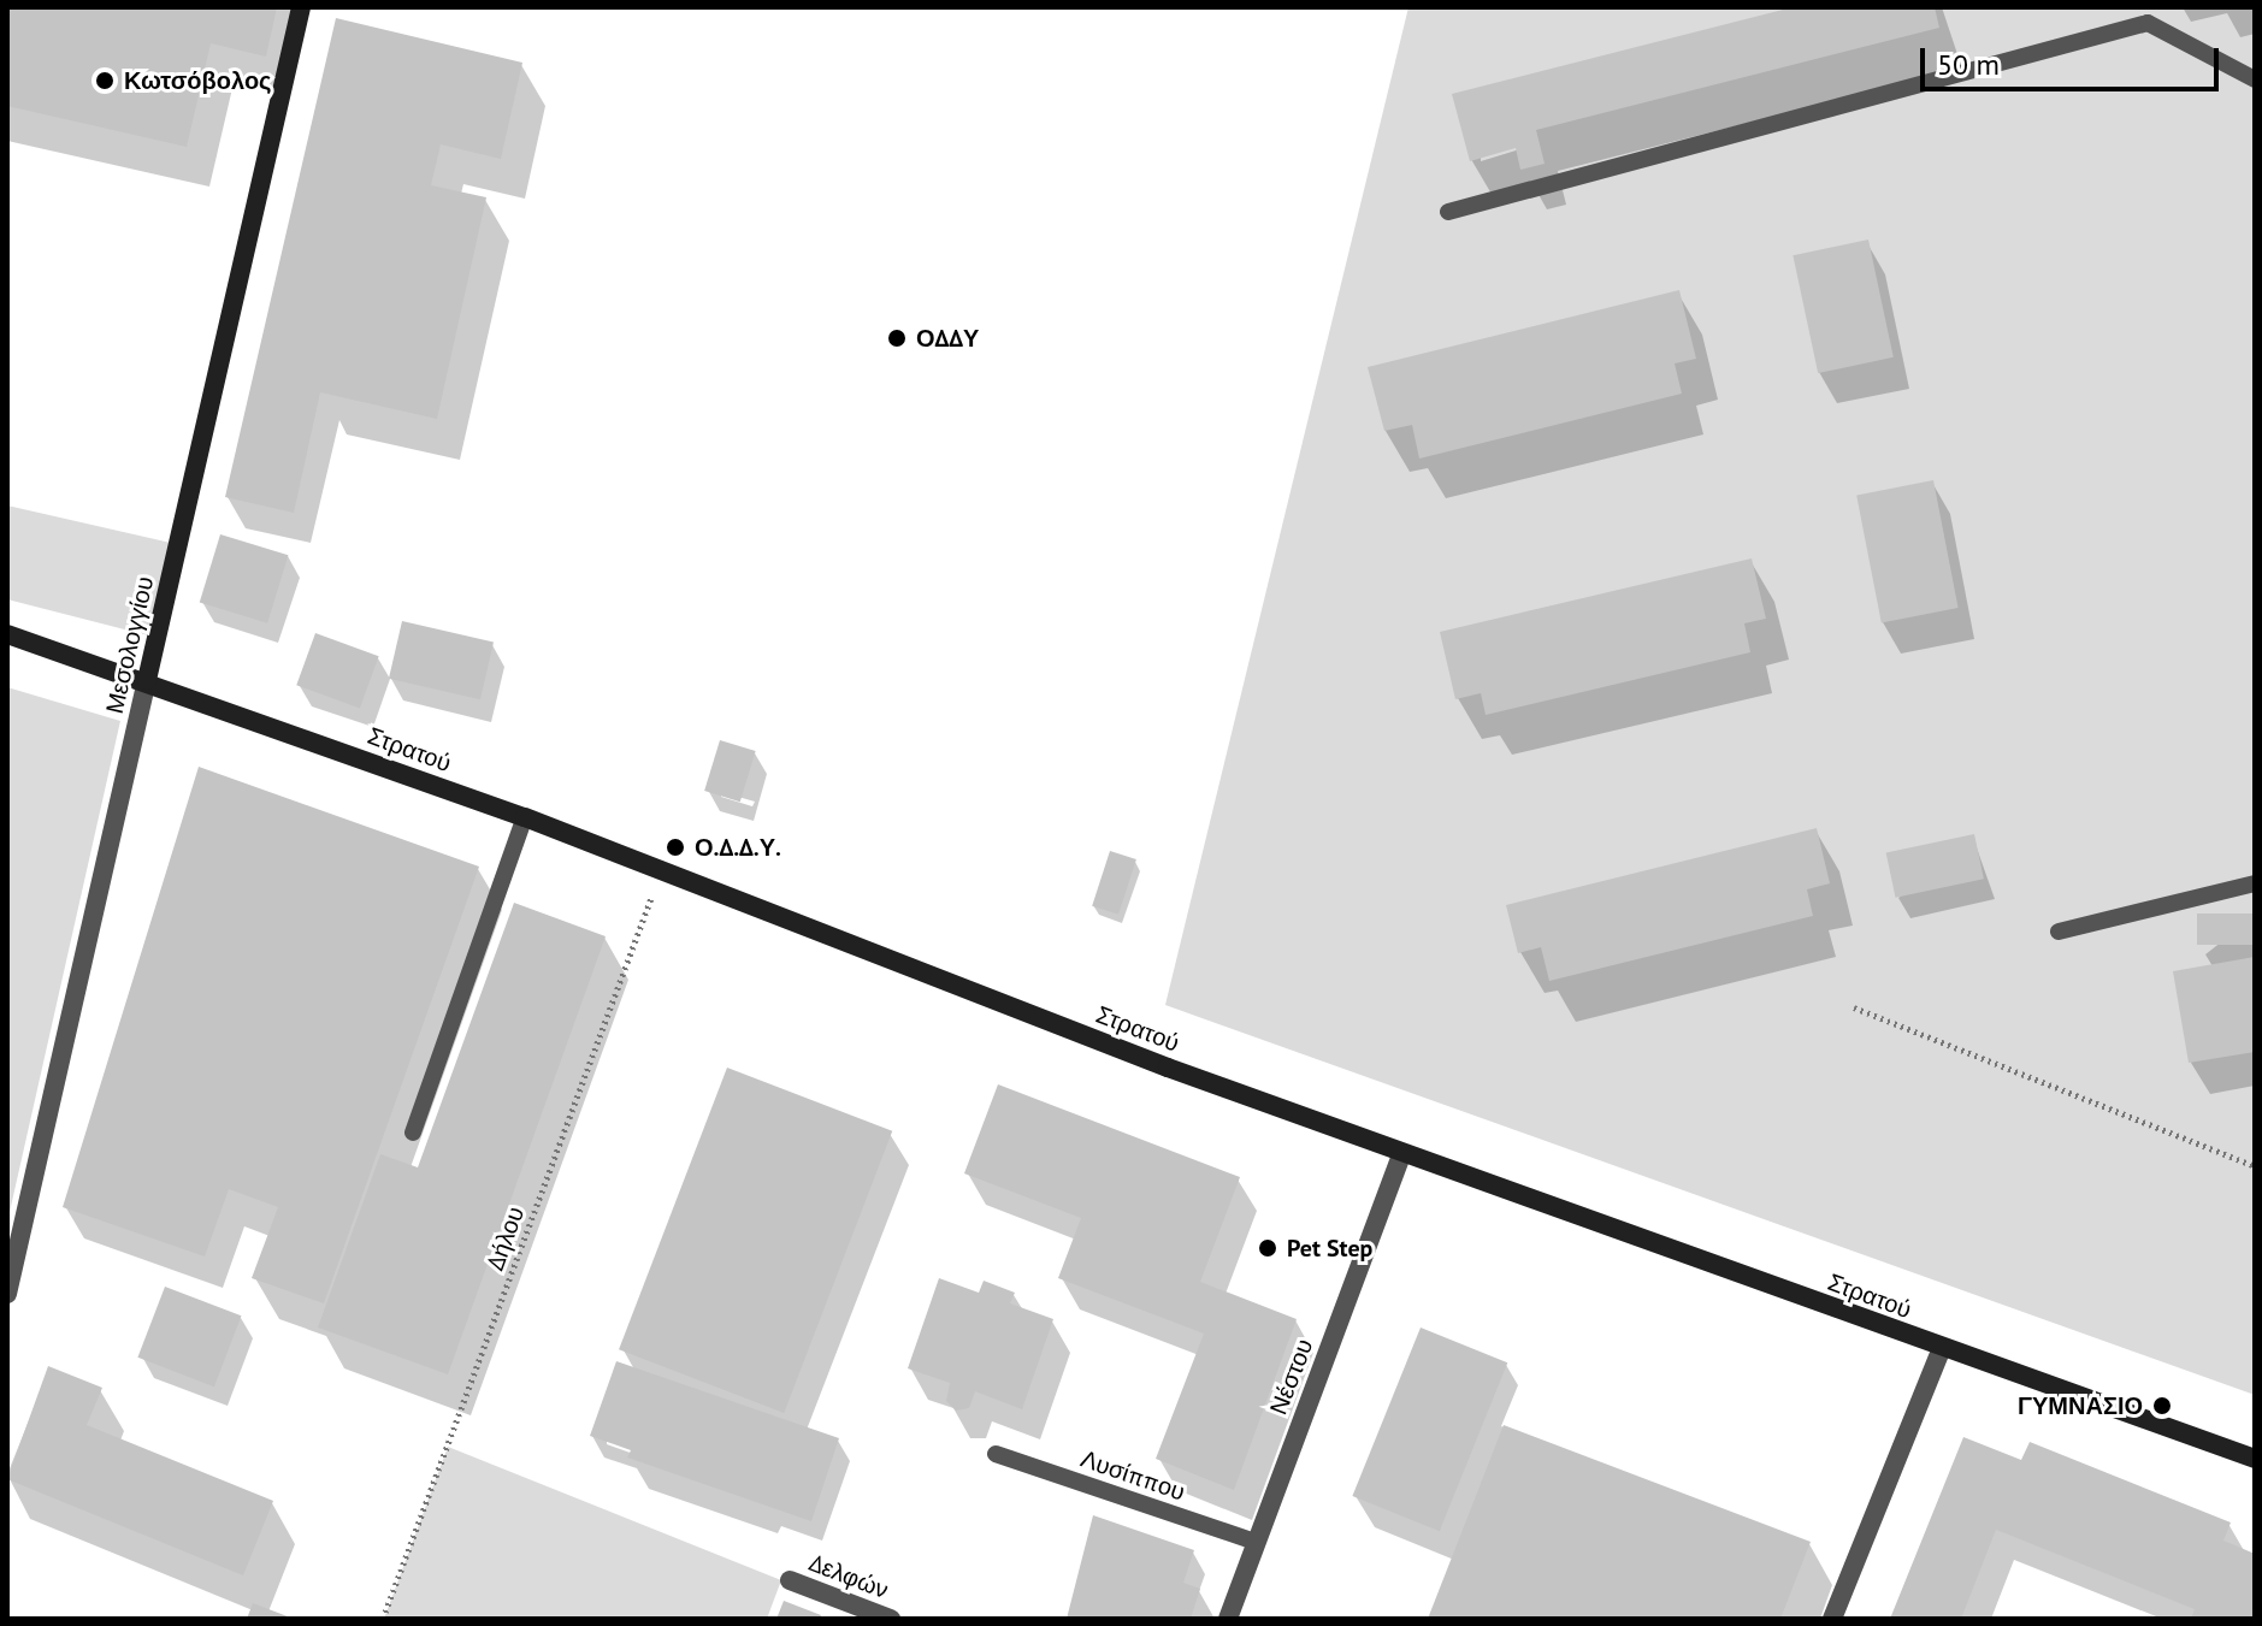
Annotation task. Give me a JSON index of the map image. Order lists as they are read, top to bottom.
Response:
{
  "streets": {
    "main road": ["Μεσολογγίου", "Στρατού"],
    "street": ["Νέστου", "Δελφών"],
    "lane": ["Λυσίππου"],
    "path": ["Δήλου"]
  },
  "crossings": [
    ["Μεσολογγίου", "Στρατού"],
    ["Στρατού", "Δήλου"],
    ["Στρατού", "Νέστου"],
    ["Νέστου", "Λυσίππου"]
  ],
  "places": [
    "Κωτσόβολος",
    "ΟΔΔΥ",
    "Ο.Δ.Δ.Υ.",
    "Pet Step",
    "ΓΥΜΝΑΣΙΟ"
  ],
  "scale_bar": "50 m"
}
